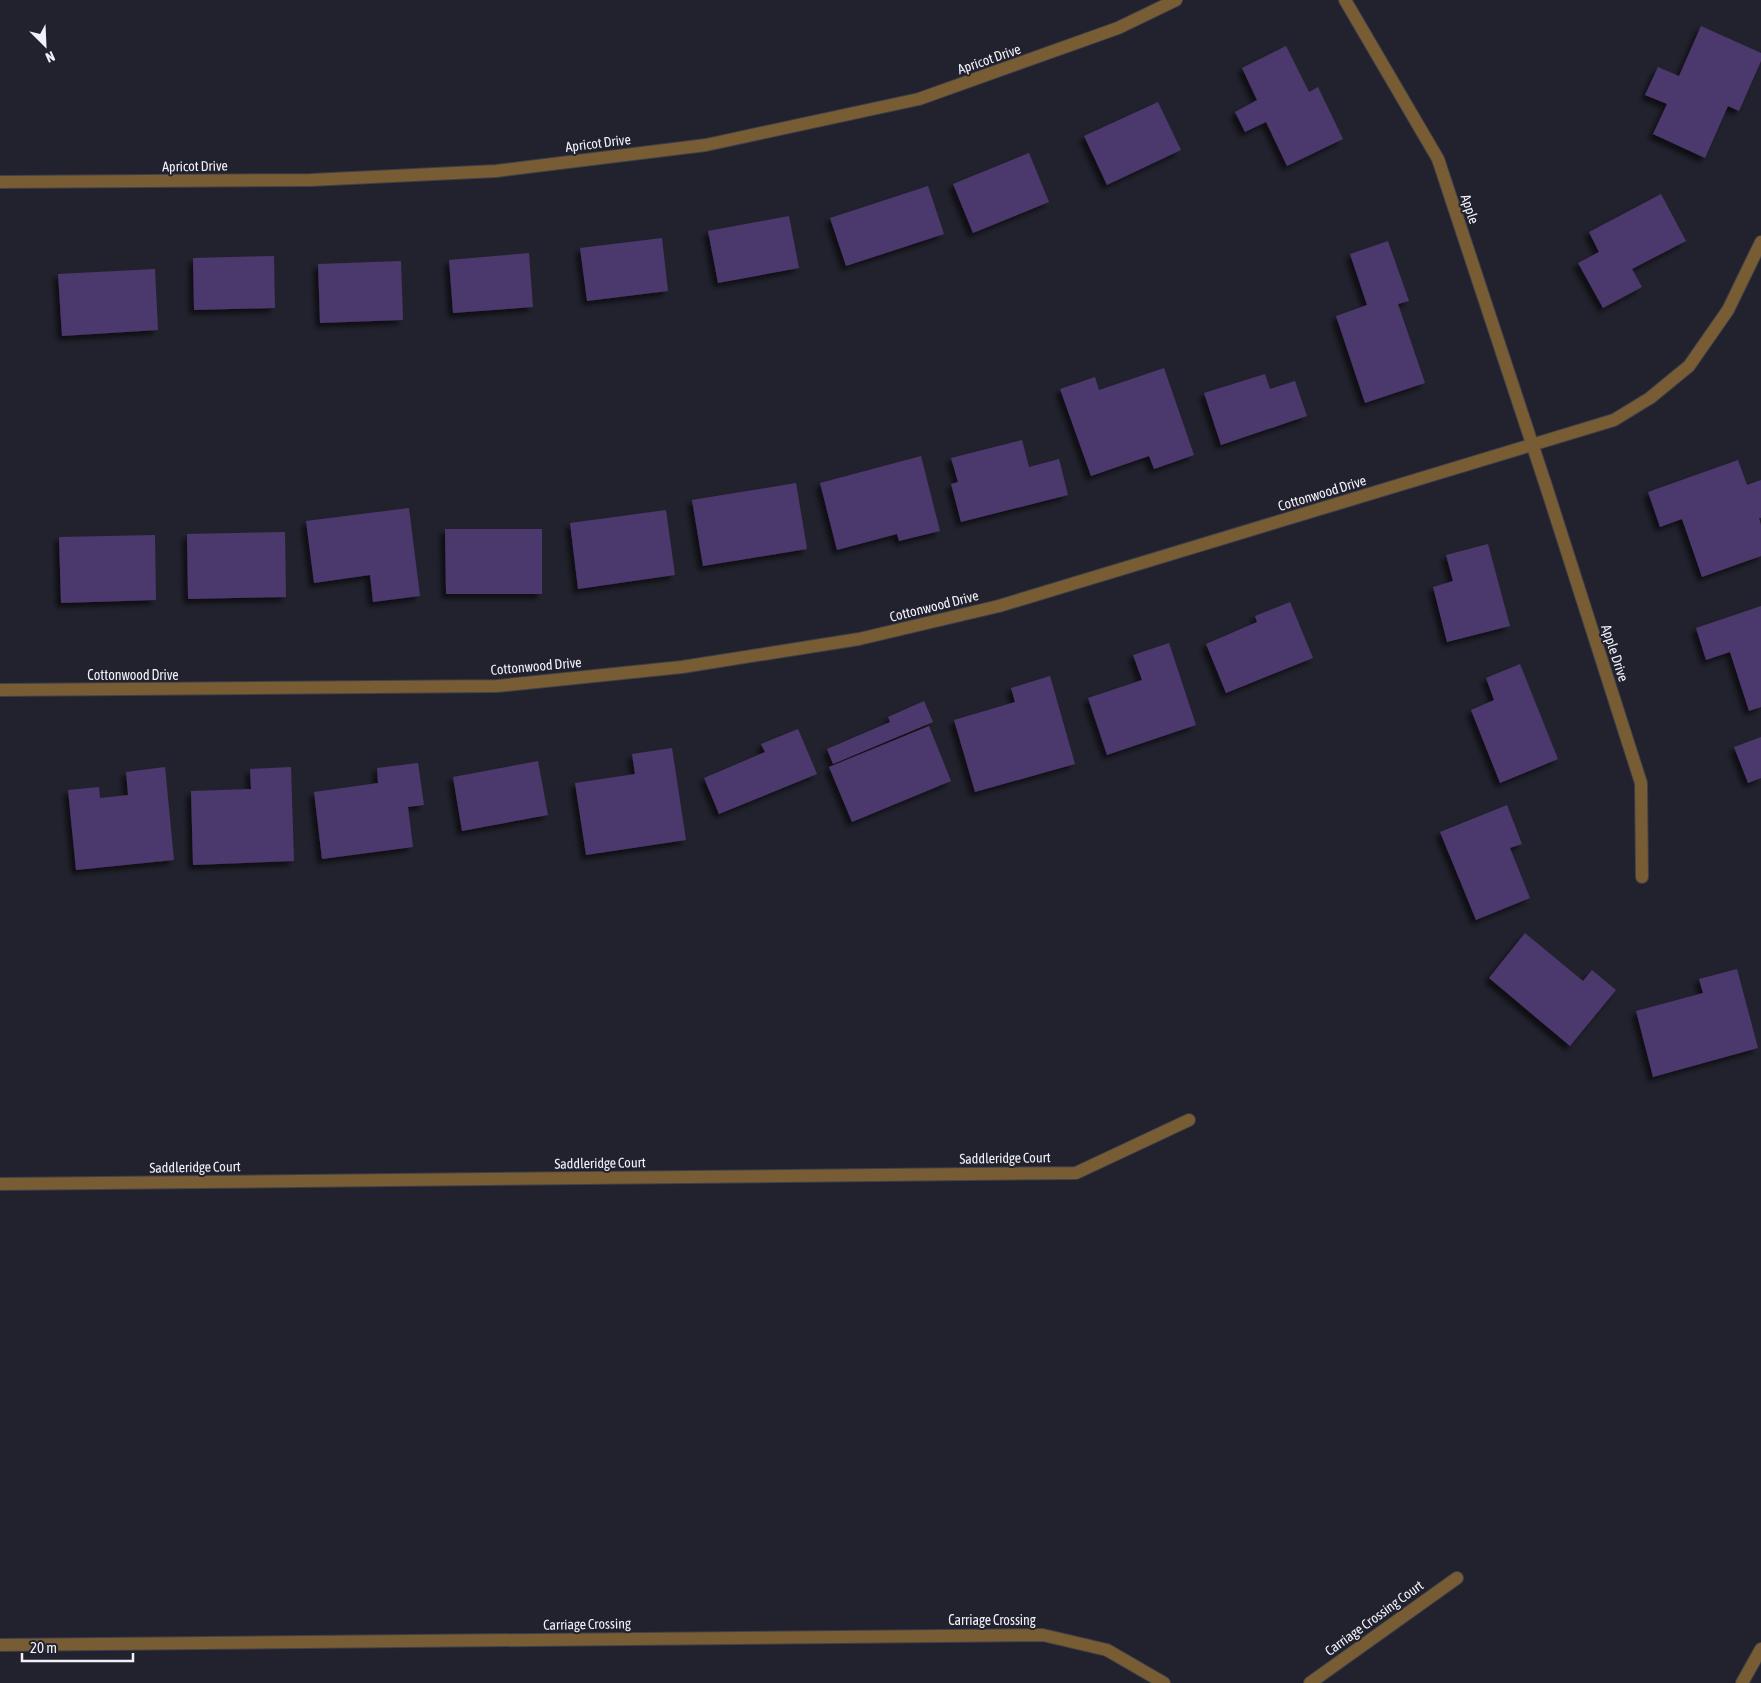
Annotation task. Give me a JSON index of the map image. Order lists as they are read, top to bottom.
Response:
{
  "streets": {
    "street": [
      "Apricot Drive",
      "Apple",
      "Cottonwood Drive",
      "Apple Drive",
      "Saddleridge Court",
      "Carriage Crossing Court",
      "Carriage Crossing"
    ]
  },
  "crossings": [
    ["Apple", "Cottonwood Drive"],
    ["Apple", "Apple Drive"],
    ["Cottonwood Drive", "Apple Drive"]
  ],
  "scale_bar": "20 m",
  "north": "bottom right"
}
